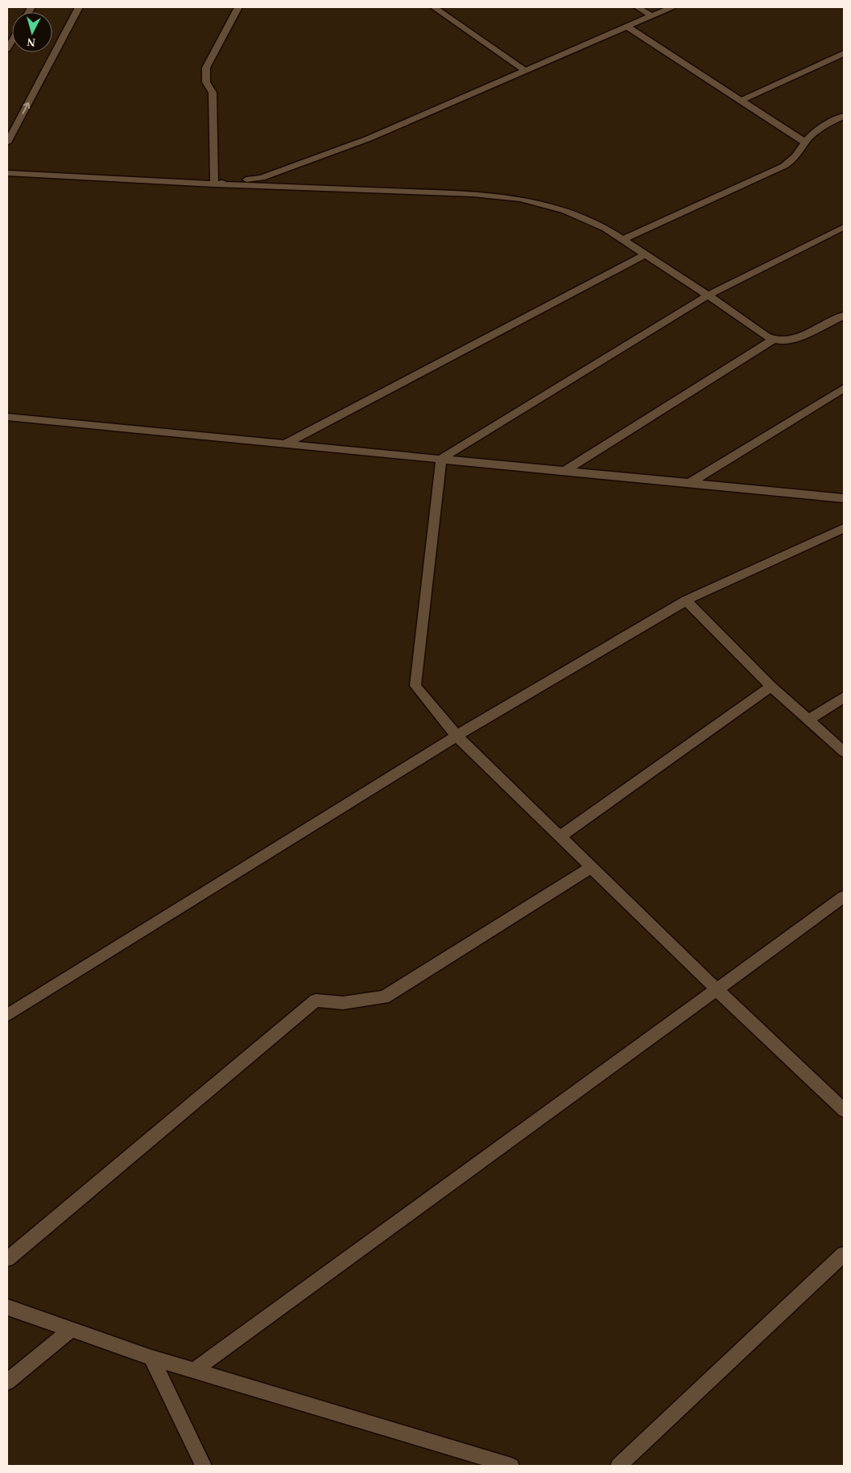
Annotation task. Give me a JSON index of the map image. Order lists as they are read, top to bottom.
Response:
{
  "north": "bottom"
}
